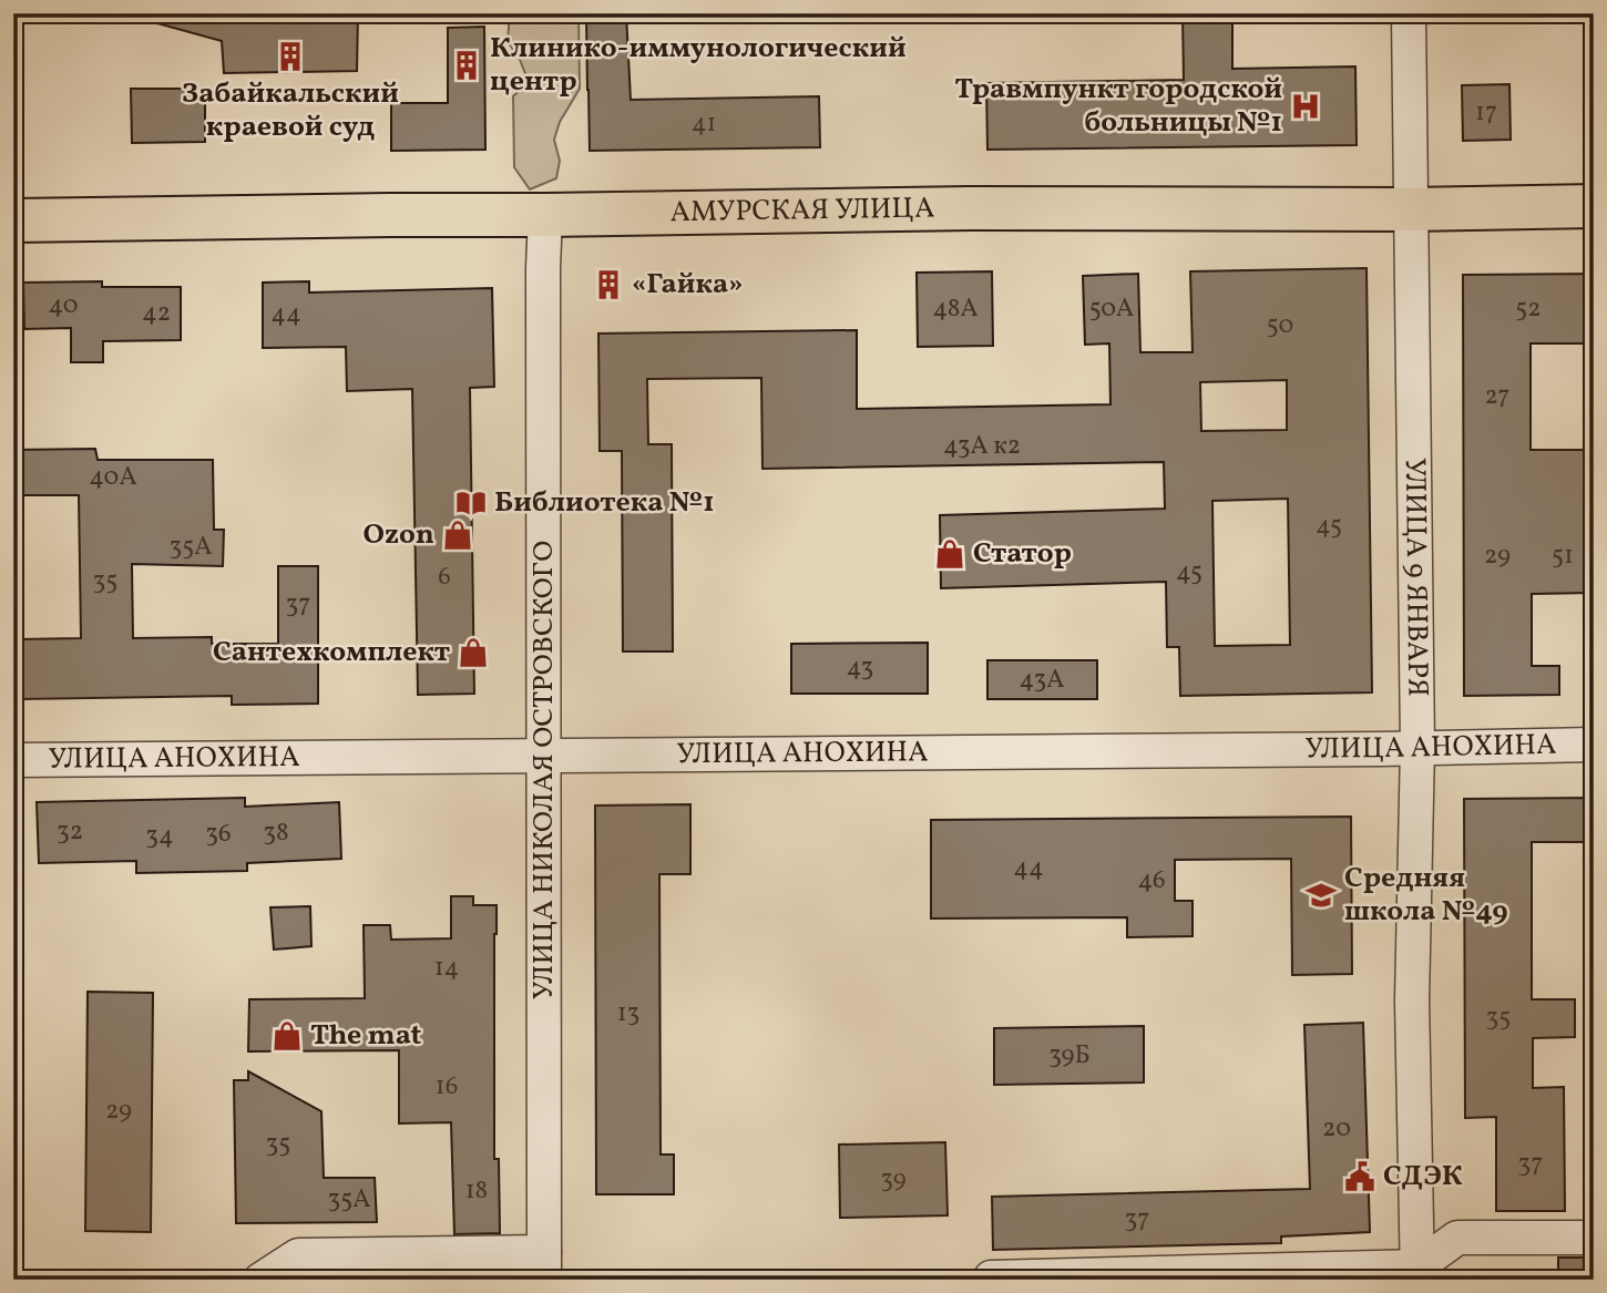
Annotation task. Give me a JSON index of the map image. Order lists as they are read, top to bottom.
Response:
{
  "streets": {
    "main road": ["АМУРСКАЯ УЛИЦА"],
    "street": ["УЛИЦА 9 ЯНВАРЯ", "УЛИЦА АНОХИНА", "УЛИЦА НИКОЛАЯ ОСТРОВСКОГО"]
  },
  "crossings": [
    ["АМУРСКАЯ УЛИЦА", "УЛИЦА 9 ЯНВАРЯ"],
    ["АМУРСКАЯ УЛИЦА", "УЛИЦА НИКОЛАЯ ОСТРОВСКОГО"],
    ["УЛИЦА 9 ЯНВАРЯ", "УЛИЦА АНОХИНА"],
    ["УЛИЦА АНОХИНА", "УЛИЦА НИКОЛАЯ ОСТРОВСКОГО"]
  ],
  "places": {
    "building": ["Забайкальский краевой суд", "Клинико-иммунологический центр", "«Гайка»"],
    "hospital": ["Травмпункт городской больницы №1"],
    "library": ["Библиотека №1"],
    "shop": [
      "Ozon",
      "Статор",
      "Сантехкомплект",
      "The mat"
    ],
    "school or university": ["Средняя школа №49"],
    "public building": ["СДЭК"]
  },
  "house_numbers": [
    "17",
    "41",
    "40",
    "48А",
    "50А",
    "52",
    "42",
    "44",
    "50",
    "27",
    "43А к2",
    "40А",
    "45",
    "35А",
    "29",
    "51",
    "45",
    "6",
    "35",
    "37",
    "43",
    "43А",
    "32",
    "38",
    "36",
    "34",
    "44",
    "46",
    "14",
    "13",
    "35",
    "39Б",
    "16",
    "29",
    "20",
    "35",
    "37",
    "39",
    "18",
    "35А",
    "37"
  ]
}
